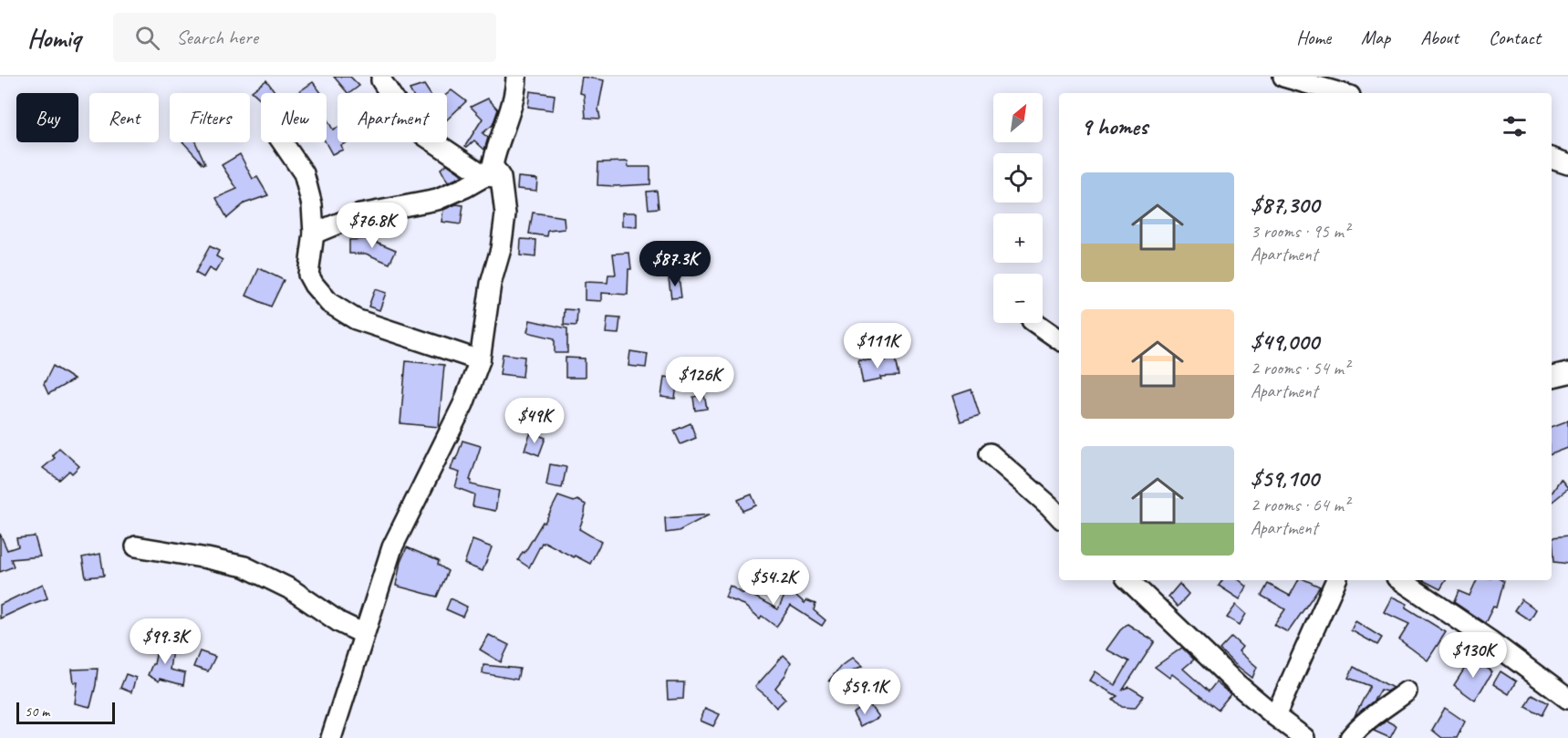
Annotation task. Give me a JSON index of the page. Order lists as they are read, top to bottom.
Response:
{
  "scale_bar": "50 m",
  "north": "top right",
  "page": {
    "header": "Homiq",
    "search": "Search here",
    "nav": [
      "Home",
      "Map",
      "About",
      "Contact"
    ],
    "map_buttons": ["+", "−"],
    "chip": [
      "Buy",
      "Rent",
      "Filters",
      "New",
      "Apartment"
    ],
    "heading": "9 homes",
    "list": [
      {
        "name": "$87,300",
        "note": "3 rooms · 95 m² · Apartment"
      },
      {
        "name": "$49,000",
        "note": "2 rooms · 54 m² · Apartment"
      },
      {
        "name": "$59,100",
        "note": "2 rooms · 64 m² · Apartment"
      }
    ],
    "price": [
      "$76.8K",
      "$87.3K",
      "$111K",
      "$126K",
      "$49K",
      "$54.2K",
      "$99.3K",
      "$130K",
      "$59.1K"
    ],
    "scale": "50 m"
  }
}
